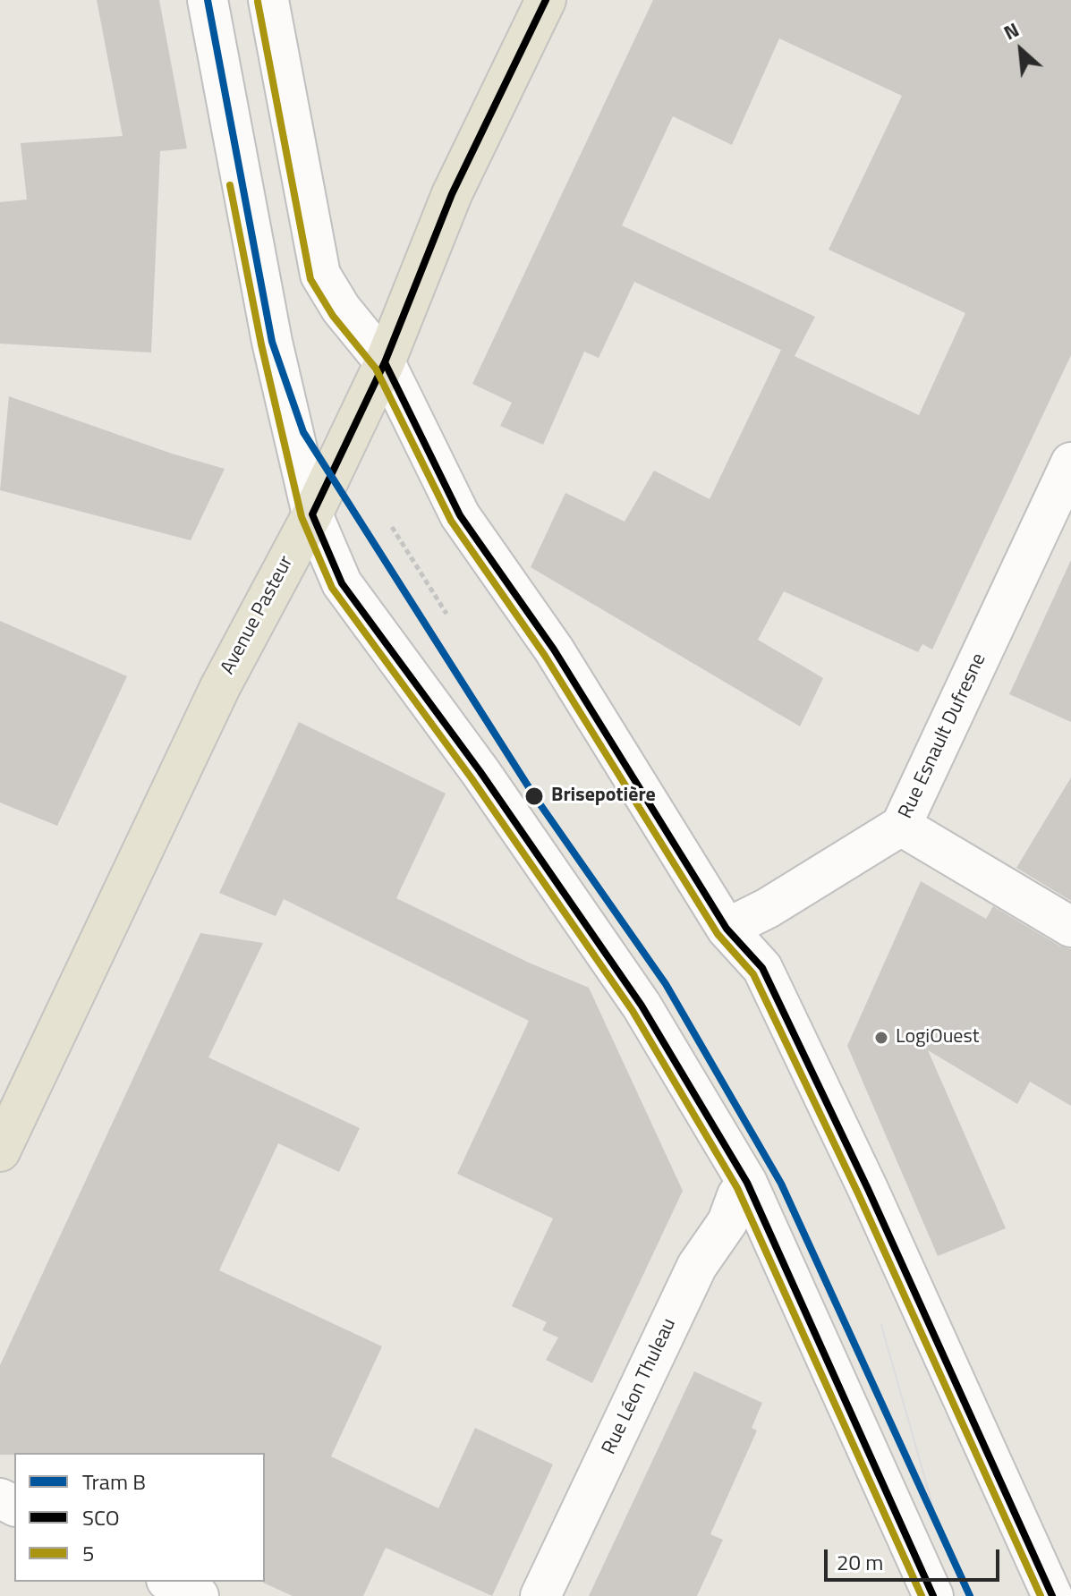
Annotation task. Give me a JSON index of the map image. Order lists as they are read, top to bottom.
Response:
{
  "streets": {
    "main road": ["Avenue Pasteur"],
    "street": ["Rue Esnault Dufresne", "Rue Léon Thuleau"]
  },
  "places": ["Brisepotière", "LogiOuest"],
  "lines": ["tram line B", "transit line SCO", "transit line 5"],
  "legend": ["Tram B", "SCO", "5"],
  "scale_bar": "20 m",
  "north": "top left"
}
